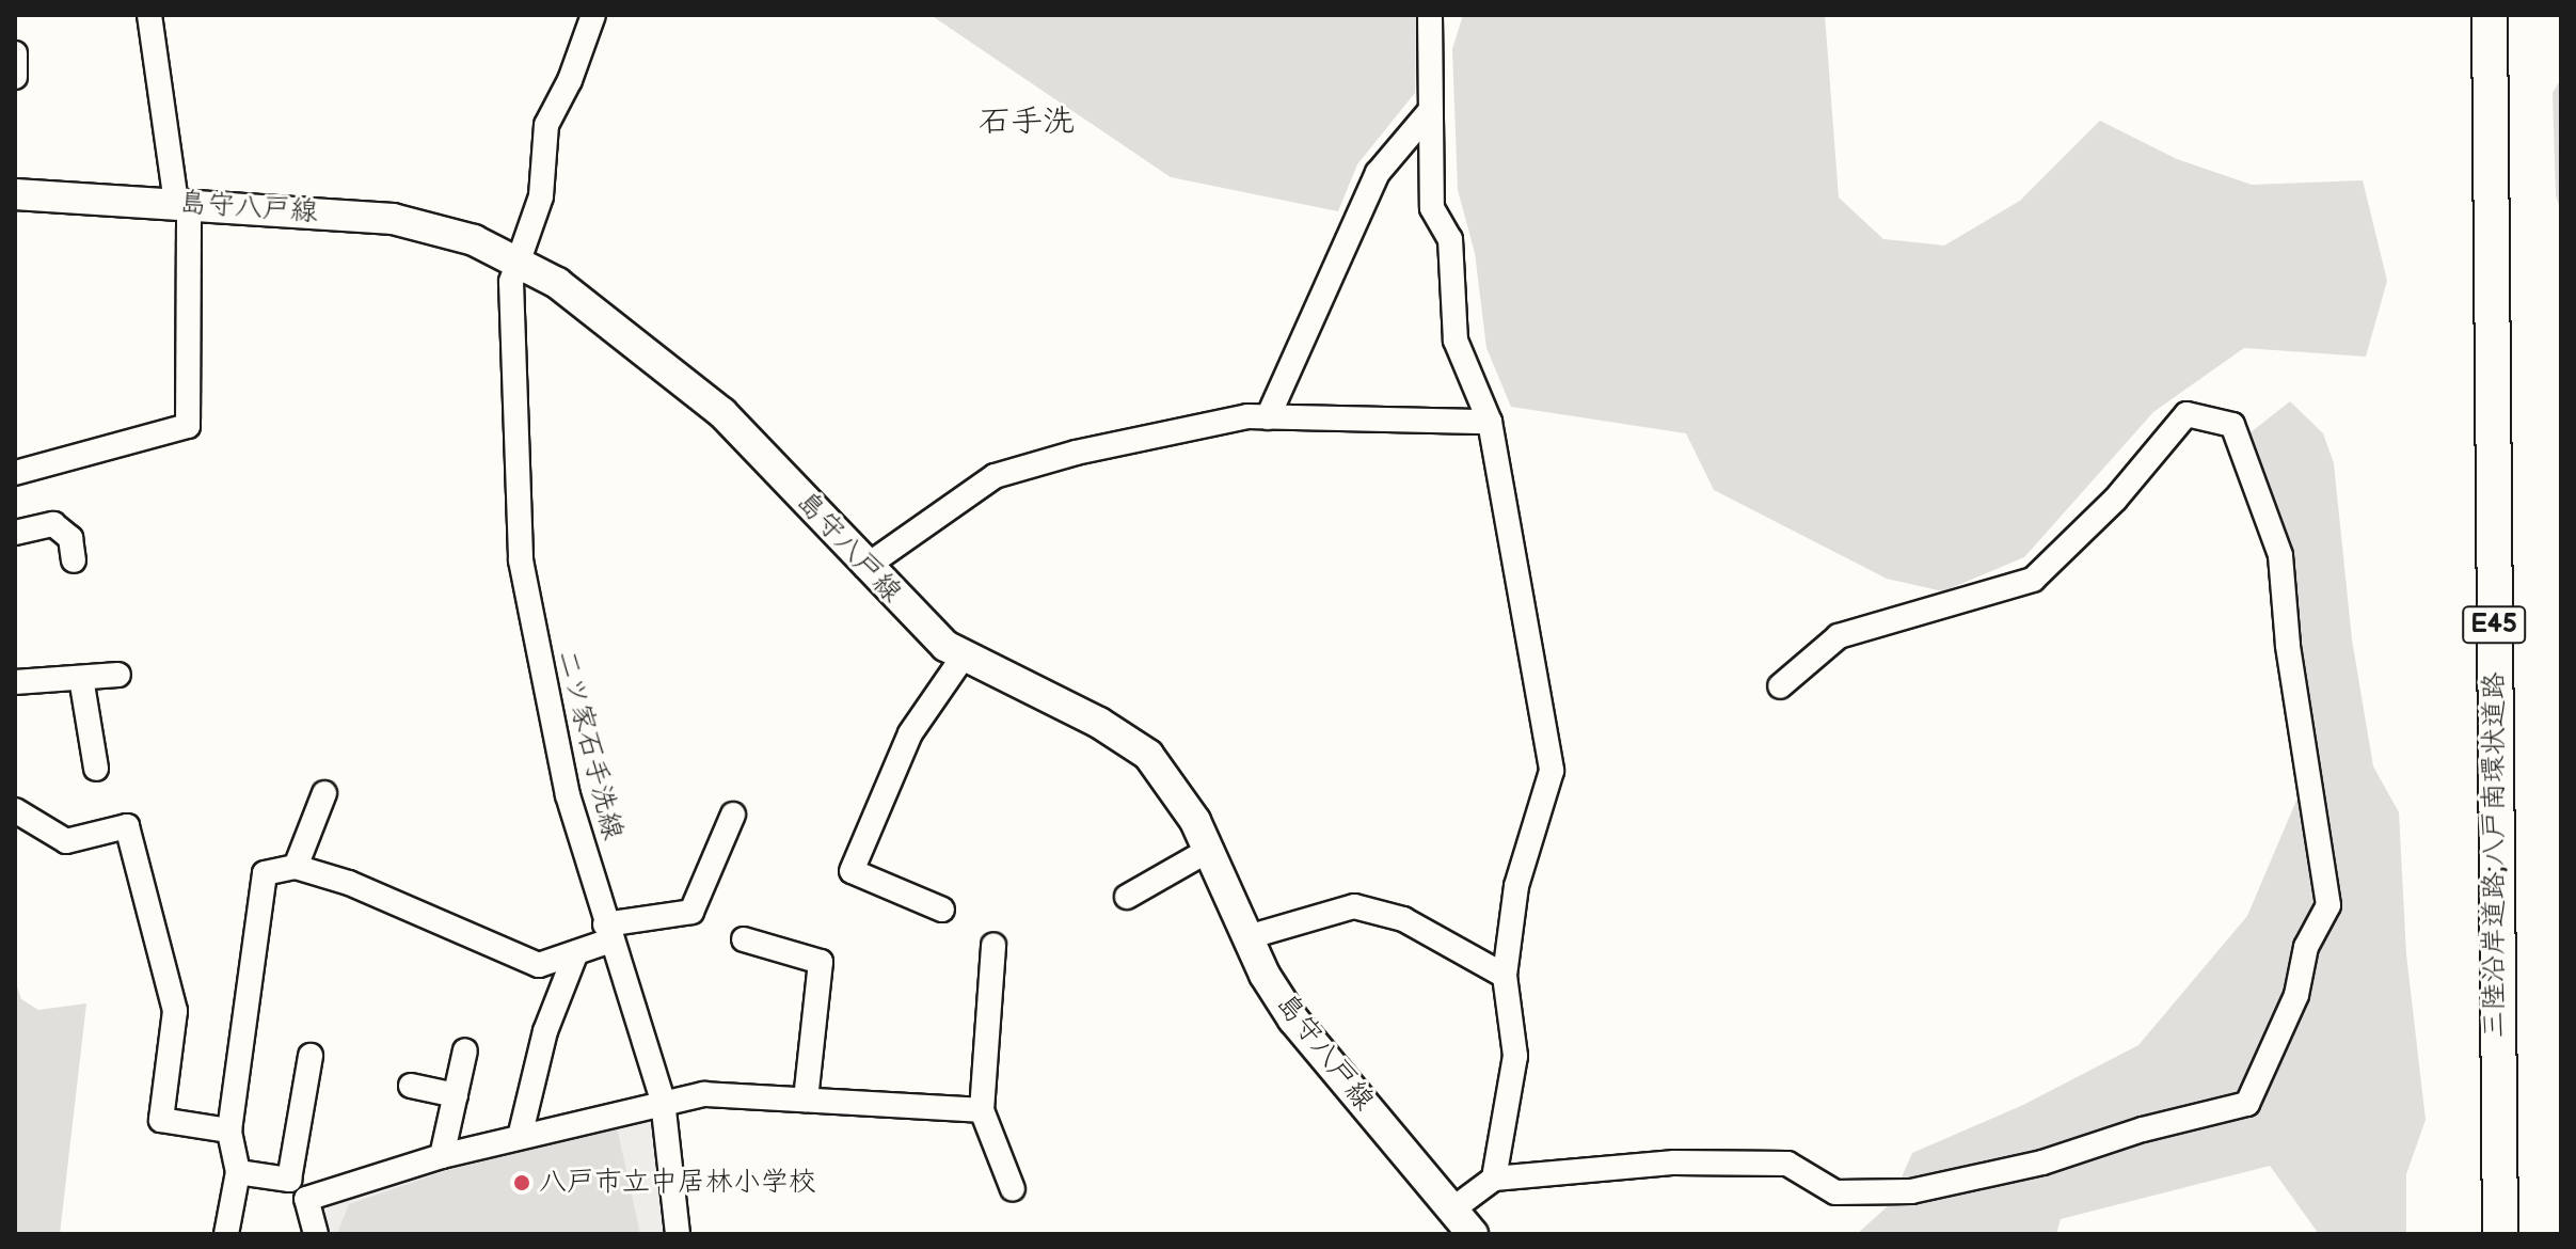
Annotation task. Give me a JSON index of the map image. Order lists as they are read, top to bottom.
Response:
{
  "streets": {
    "highway": ["E45", "三陸沿岸道路;八戸南環状道路"],
    "main road": ["島守八戸線"],
    "street": ["二ツ家石手洗線"]
  },
  "crossings": [
    ["島守八戸線", "二ツ家石手洗線"]
  ],
  "districts": ["石手洗"],
  "places": ["八戸市立中居林小学校"]
}
